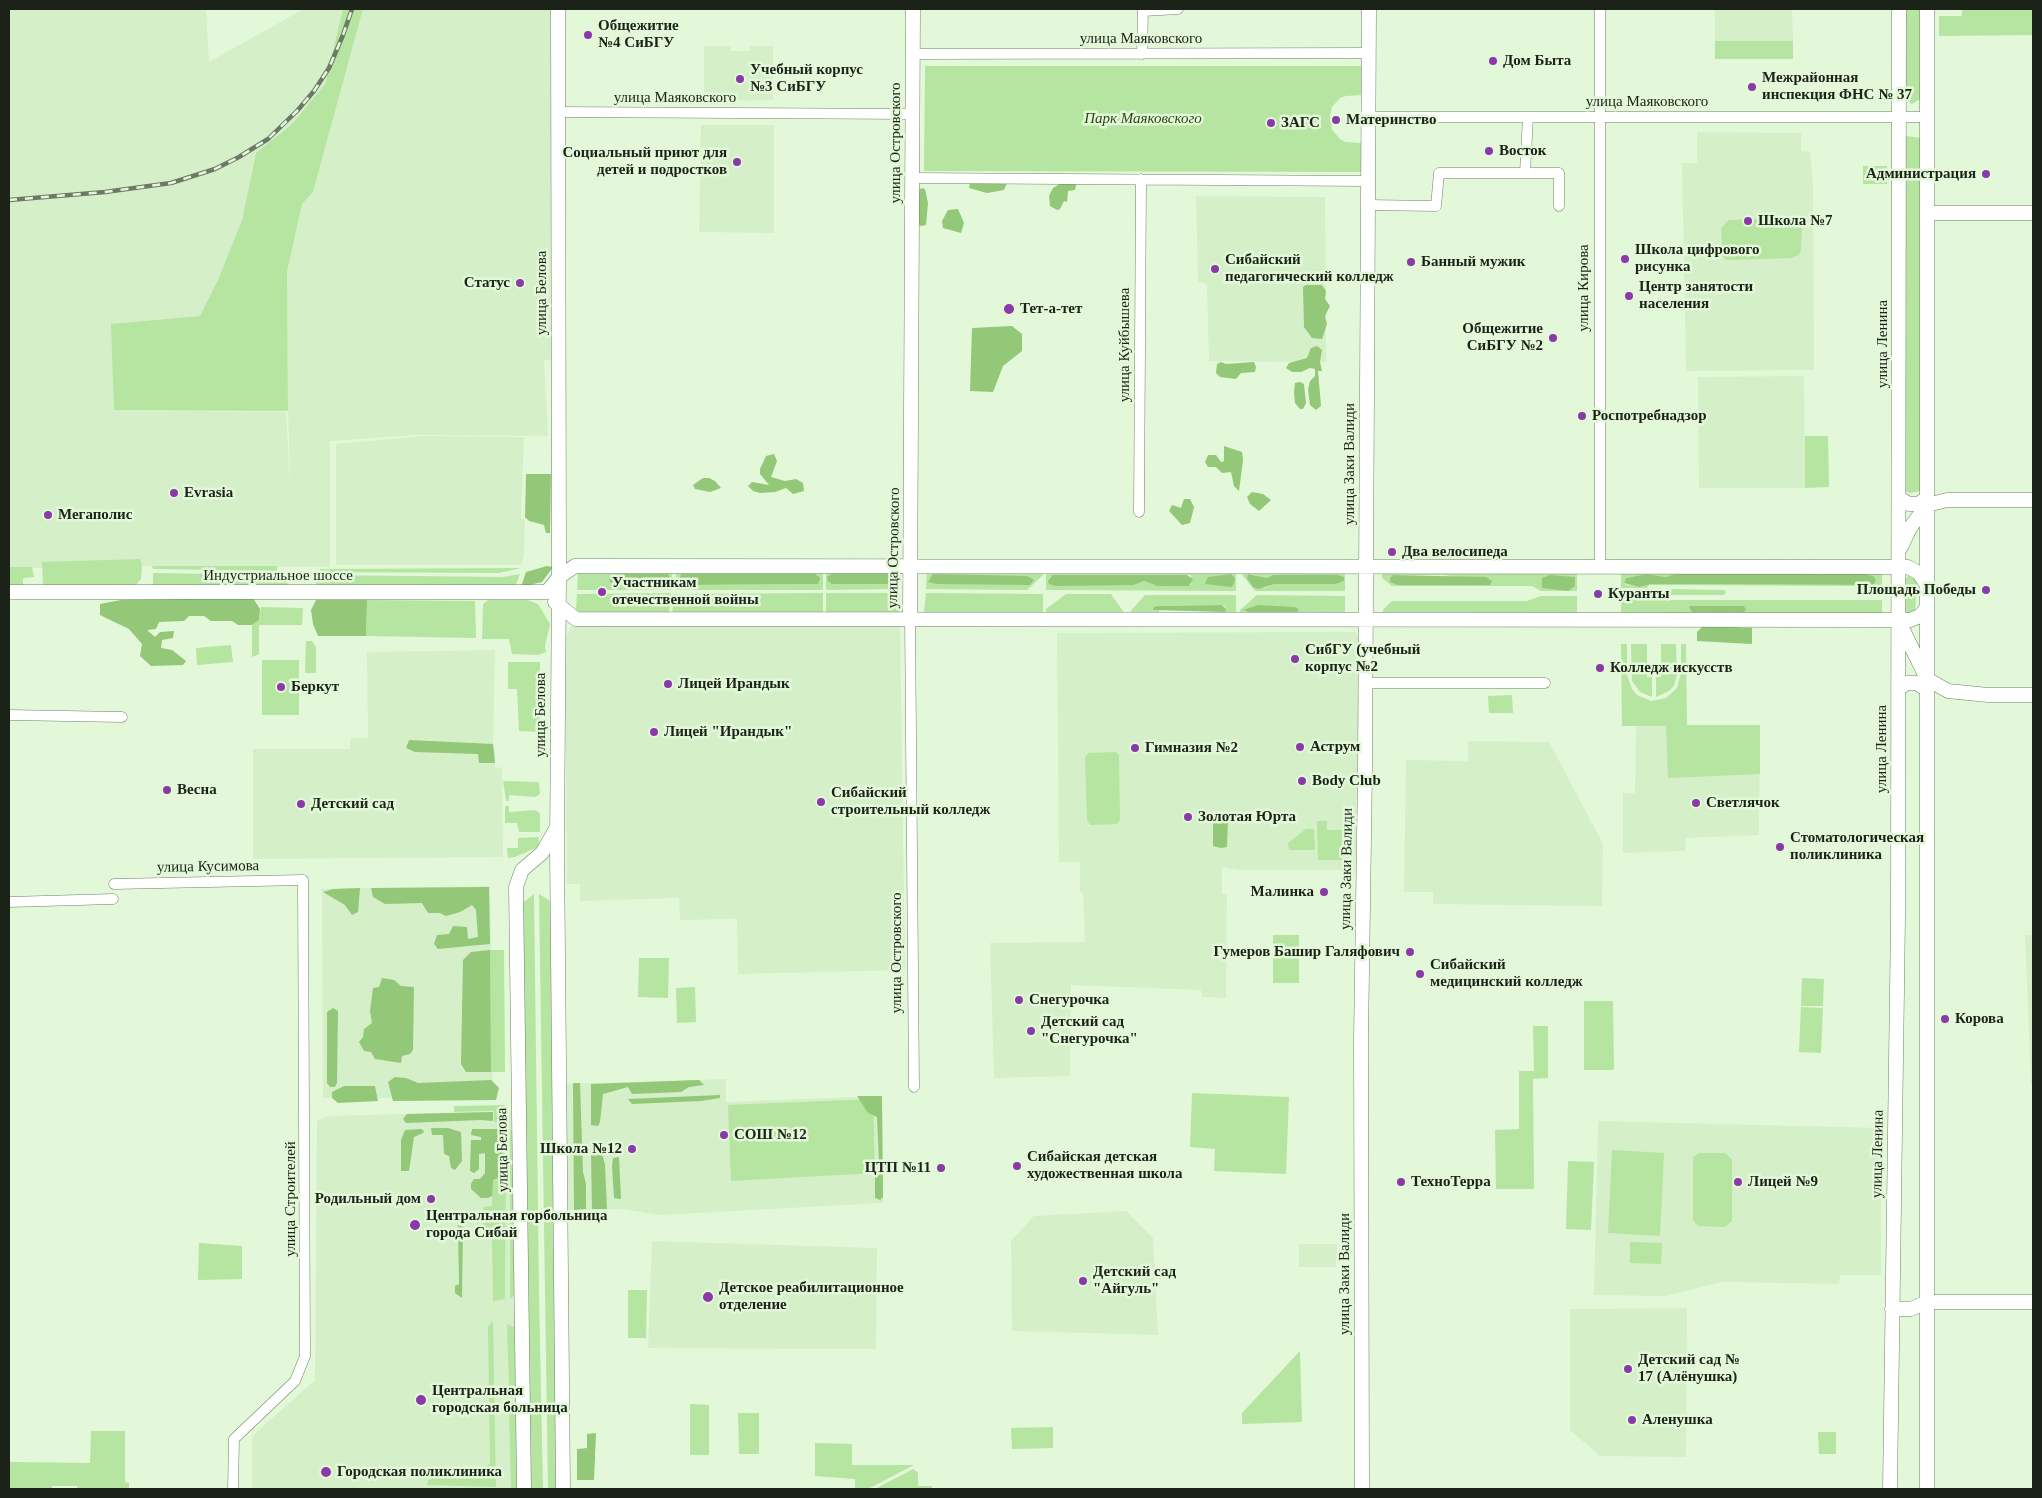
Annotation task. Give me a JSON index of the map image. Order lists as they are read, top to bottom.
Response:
{
  "streets": {
    "main road": [
      "улица Островского",
      "улица Белова",
      "улица Ленина",
      "улица Заки Валиди",
      "Индустриальное шоссе"
    ],
    "street": [
      "улица Маяковского",
      "улица Кирова",
      "улица Куйбышева",
      "улица Кусимова",
      "улица Строителей"
    ]
  },
  "crossings": [
    ["улица Маяковского", "улица Островского"],
    ["улица Маяковского", "улица Кирова"],
    ["улица Маяковского", "улица Белова"],
    ["улица Маяковского", "улица Ленина"],
    ["улица Маяковского", "улица Заки Валиди"],
    ["улица Кусимова", "улица Строителей"]
  ],
  "parks": ["Парк Маяковского"],
  "places": [
    "Общежитие №4 СиБГУ",
    "Дом Быта",
    "Учебный корпус №3 СиБГУ",
    "Межрайонная инспекция ФНС № 37",
    "Материнство",
    "ЗАГС",
    "Восток",
    "Социальный приют для детей и подростков",
    "Администрация",
    "Школа №7",
    "Школа цифрового рисунка",
    "Банный мужик",
    "Сибайский педагогический колледж",
    "Статус",
    "Центр занятости населения",
    "Тет-а-тет",
    "Общежитие СиБГУ №2",
    "Роспотребнадзор",
    "Evrasia",
    "Мегаполис",
    "Два велосипеда",
    "Площадь Победы",
    "Участникам отечественной войны",
    "Куранты",
    "СибГУ (учебный корпус №2",
    "Колледж искусств",
    "Лицей Ирандык",
    "Беркут",
    "Лицей \"Ирандык\"",
    "Аструм",
    "Гимназия №2",
    "Body Club",
    "Весна",
    "Сибайский строительный колледж",
    "Светлячок",
    "Детский сад",
    "Золотая Юрта",
    "Стоматологическая поликлиника",
    "Малинка",
    "Гумеров Башир Галяфович",
    "Сибайский медицинский колледж",
    "Снегурочка",
    "Корова",
    "Детский сад \"Снегурочка\"",
    "СОШ №12",
    "Школа №12",
    "Сибайская детская художественная школа",
    "ЦТП №11",
    "ТехноТерра",
    "Лицей №9",
    "Родильный дом",
    "Центральная горбольница города Сибай",
    "Детский сад \"Айгуль\"",
    "Детское реабилитационное отделение",
    "Детский сад № 17 (Алёнушка)",
    "Центральная городская больница",
    "Аленушка",
    "Городская поликлиника"
  ]
}
